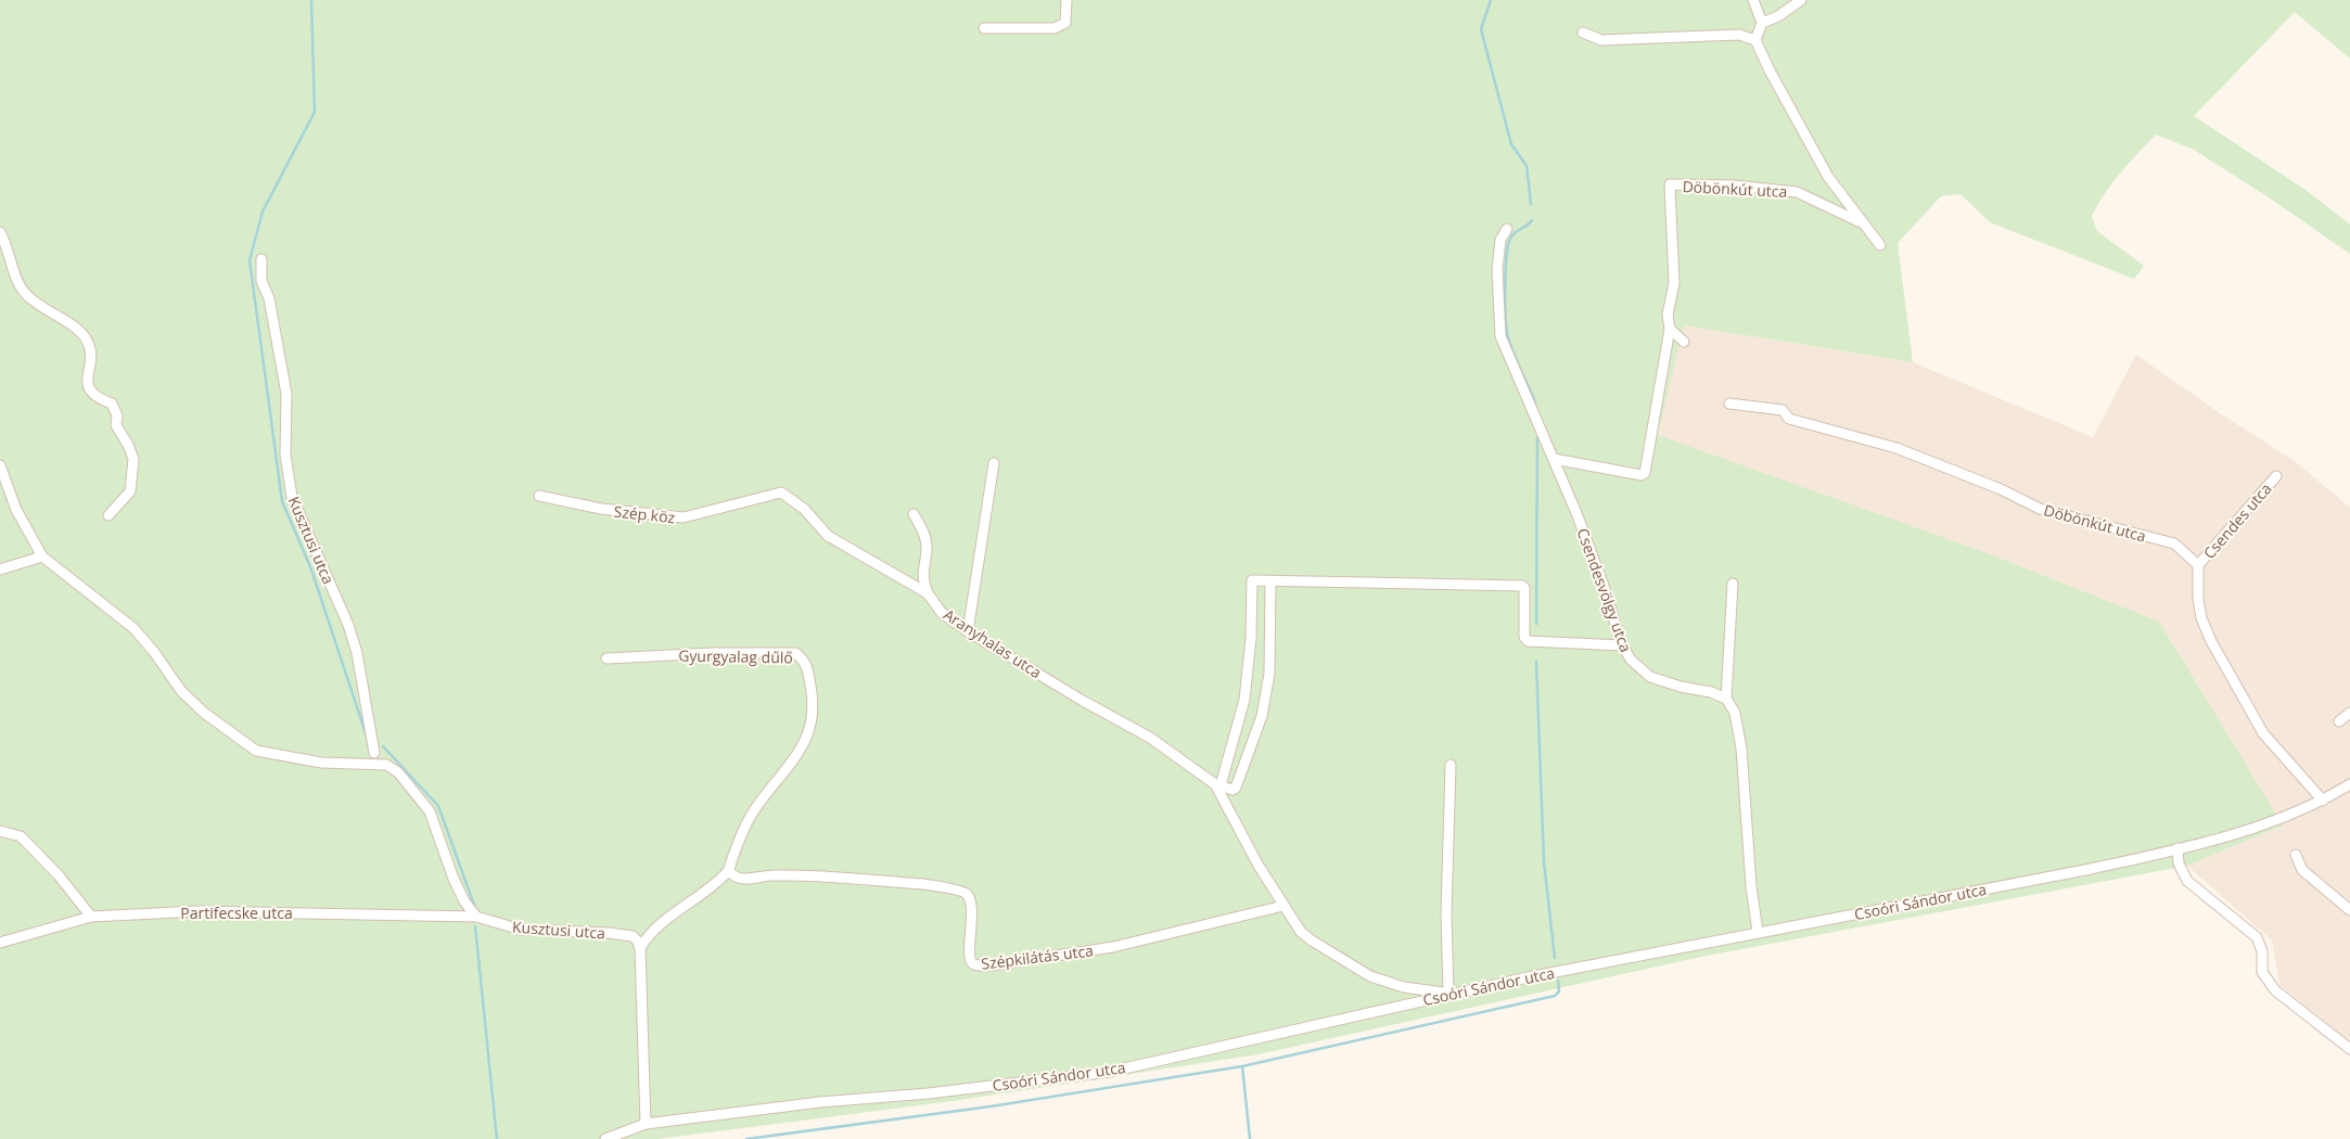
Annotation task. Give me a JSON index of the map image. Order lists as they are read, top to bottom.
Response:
{
  "streets": {
    "street": [
      "Döbönkút utca",
      "Szép köz",
      "Csendes utca",
      "Kusztusi utca",
      "Csendesvölgy utca",
      "Aranyhalas utca",
      "Gyurgyalag dűlő",
      "Csoóri Sándor utca",
      "Partifecske utca",
      "Szépkilátás utca"
    ]
  },
  "crossings": [
    ["Döbönkút utca", "Csendes utca"],
    ["Szép köz", "Aranyhalas utca"],
    ["Kusztusi utca", "Gyurgyalag dűlő"],
    ["Kusztusi utca", "Partifecske utca"],
    ["Aranyhalas utca", "Csoóri Sándor utca"],
    ["Aranyhalas utca", "Szépkilátás utca"],
    ["Gyurgyalag dűlő", "Szépkilátás utca"]
  ]
}
